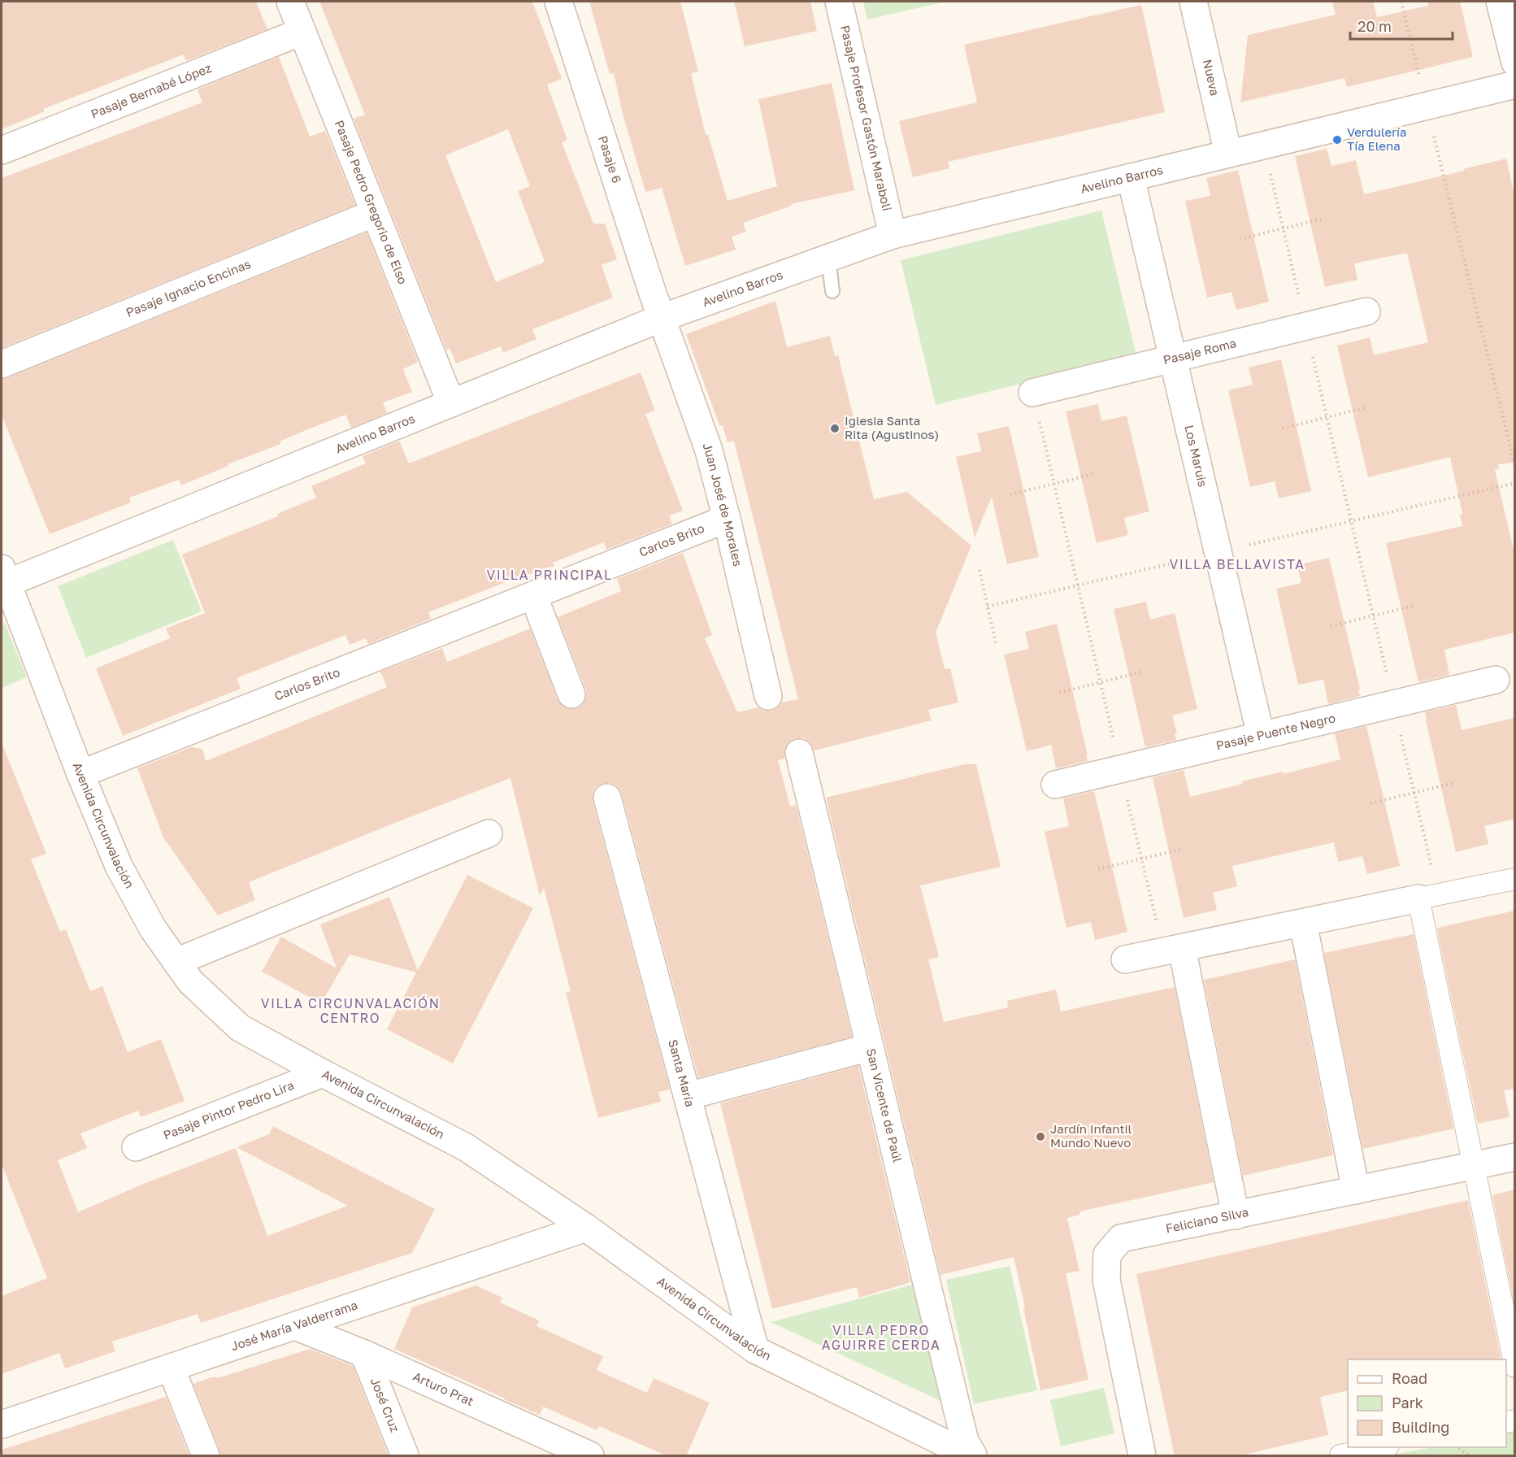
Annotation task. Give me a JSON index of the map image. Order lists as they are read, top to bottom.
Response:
{
  "streets": {
    "street": [
      "Nueva",
      "Pasaje Bernabé López",
      "Pasaje Profesor Gastón Maraboli",
      "Pasaje 6",
      "Avelino Barros",
      "Pasaje Pedro Gregorio de Elso",
      "Pasaje Ignacio Encinas",
      "Pasaje Roma",
      "Los Maruis",
      "Juan José de Morales",
      "Carlos Brito",
      "Pasaje Puente Negro",
      "Avenida Circunvalación",
      "Santa María",
      "San Vicente de Paúl",
      "Pasaje Pintor Pedro Lira",
      "Feliciano Silva",
      "José María Valderrama",
      "Arturo Prat",
      "José Cruz"
    ]
  },
  "crossings": [
    ["Nueva", "Avelino Barros"],
    ["Pasaje Bernabé López", "Pasaje Pedro Gregorio de Elso"],
    ["Pasaje Profesor Gastón Maraboli", "Avelino Barros"],
    ["Pasaje 6", "Avelino Barros"],
    ["Pasaje 6", "Juan José de Morales"],
    ["Avelino Barros", "Pasaje Pedro Gregorio de Elso"],
    ["Avelino Barros", "Los Maruis"],
    ["Avelino Barros", "Juan José de Morales"],
    ["Avelino Barros", "Avenida Circunvalación"],
    ["Pasaje Pedro Gregorio de Elso", "Pasaje Ignacio Encinas"],
    ["Pasaje Roma", "Los Maruis"],
    ["Los Maruis", "Pasaje Puente Negro"],
    ["Juan José de Morales", "Carlos Brito"],
    ["Carlos Brito", "Avenida Circunvalación"],
    ["Avenida Circunvalación", "Santa María"],
    ["Avenida Circunvalación", "San Vicente de Paúl"],
    ["Avenida Circunvalación", "Pasaje Pintor Pedro Lira"],
    ["Avenida Circunvalación", "José María Valderrama"],
    ["José María Valderrama", "Arturo Prat"],
    ["Arturo Prat", "José Cruz"]
  ],
  "districts": [
    "VILLA BELLAVISTA",
    "VILLA PRINCIPAL",
    "VILLA CIRCUNVALACIÓN CENTRO",
    "VILLA PEDRO AGUIRRE CERDA"
  ],
  "places": ["Verdulería Tía Elena", "Iglesia Santa Rita (Agustinos)", "Jardín Infantil Mundo Nuevo"],
  "legend": ["Road", "Park", "Building"],
  "scale_bar": "20 m"
}
